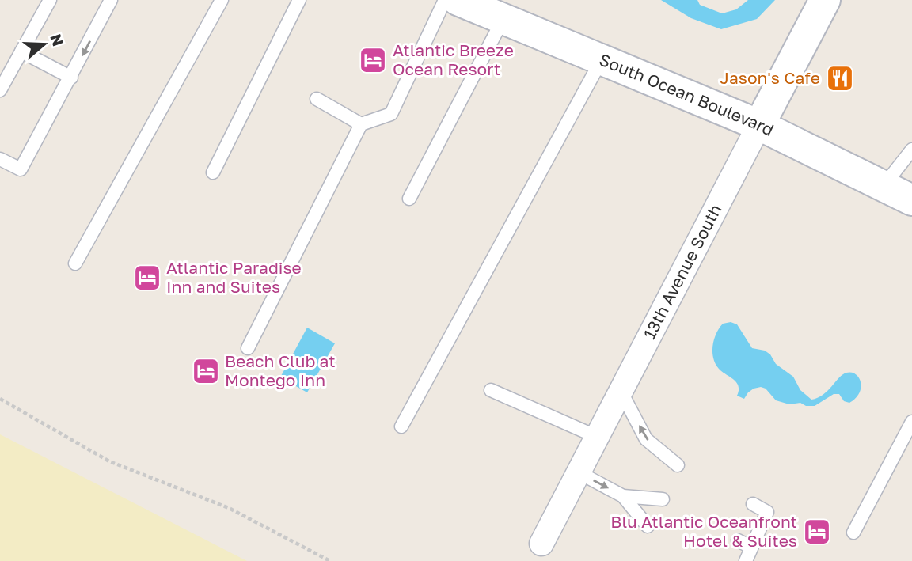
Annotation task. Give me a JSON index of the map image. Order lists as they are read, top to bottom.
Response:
{
  "streets": {
    "main road": ["South Ocean Boulevard", "13th Avenue South"]
  },
  "crossings": [
    ["South Ocean Boulevard", "13th Avenue South"]
  ],
  "places": {
    "hotel": [
      "Atlantic Breeze Ocean Resort",
      "Atlantic Paradise Inn and Suites",
      "Beach Club at Montego Inn",
      "Blu Atlantic Oceanfront Hotel & Suites"
    ],
    "restaurant": ["Jason's Cafe"]
  },
  "north": "right"
}
